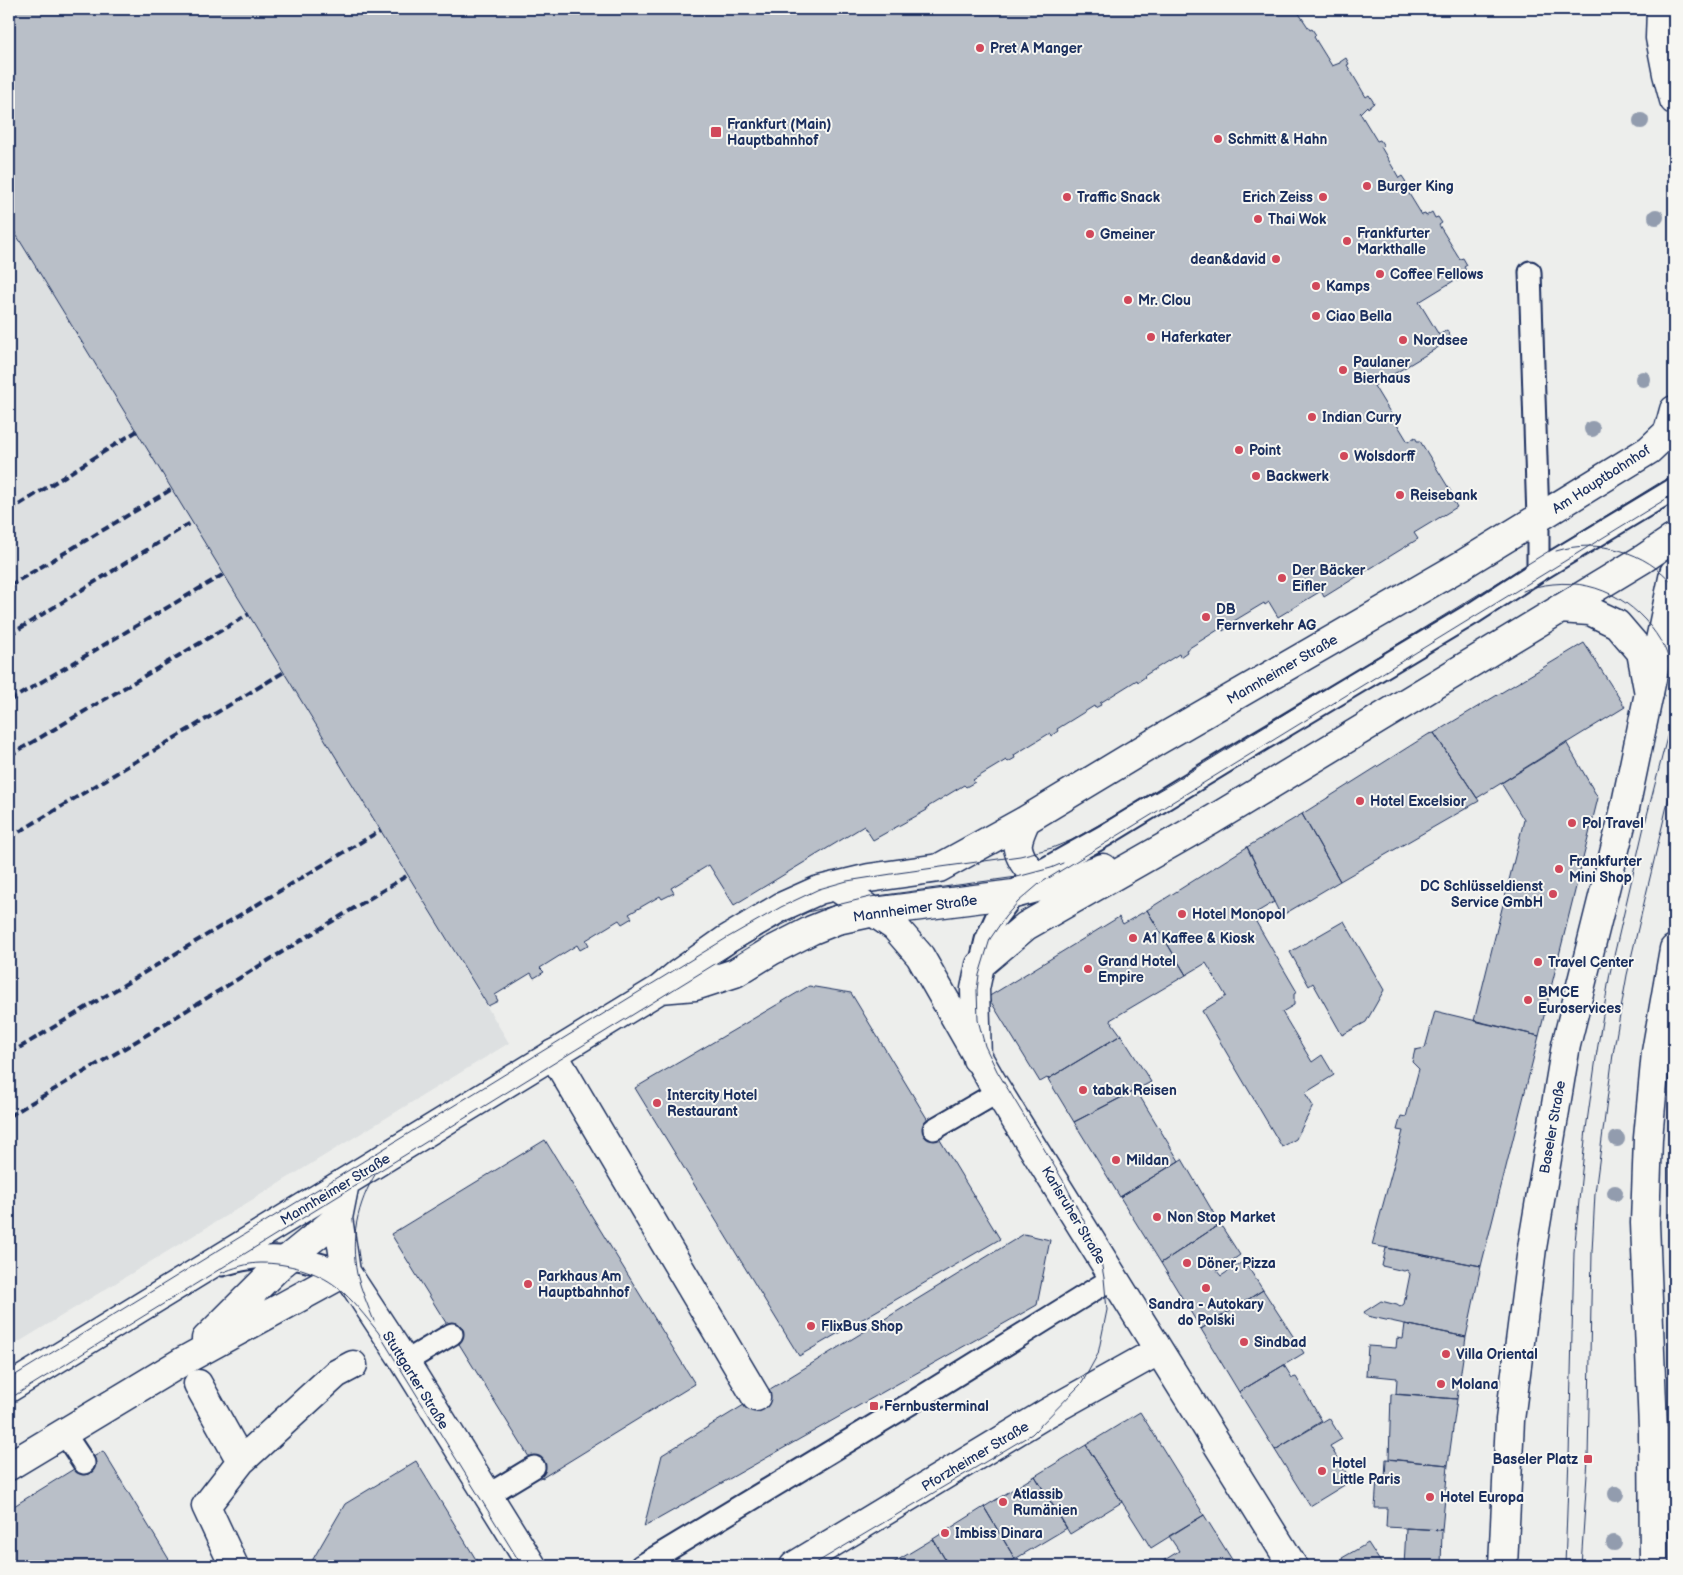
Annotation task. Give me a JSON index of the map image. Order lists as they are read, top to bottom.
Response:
{
  "streets": {
    "street": [
      "Am Hauptbahnhof",
      "Mannheimer Straße",
      "Baseler Straße",
      "Karlsruher Straße",
      "Stuttgarter Straße",
      "Pforzheimer Straße"
    ]
  },
  "crossings": [
    ["Am Hauptbahnhof", "Mannheimer Straße"],
    ["Mannheimer Straße", "Baseler Straße"],
    ["Mannheimer Straße", "Karlsruher Straße"],
    ["Mannheimer Straße", "Stuttgarter Straße"],
    ["Karlsruher Straße", "Pforzheimer Straße"]
  ],
  "places": {
    "other": [
      "Pret A Manger",
      "Schmitt & Hahn",
      "Burger King",
      "Traffic Snack",
      "Erich Zeiss",
      "Thai Wok",
      "Gmeiner",
      "Frankfurter Markthalle",
      "dean&david",
      "Coffee Fellows",
      "Kamps",
      "Mr. Clou",
      "Ciao Bella",
      "Haferkater",
      "Nordsee",
      "Paulaner Bierhaus",
      "Indian Curry",
      "Point",
      "Wolsdorff",
      "Backwerk",
      "Reisebank",
      "Der Bäcker Eifler",
      "DB Fernverkehr AG",
      "Hotel Excelsior",
      "Pol Travel",
      "Frankfurter Mini Shop",
      "DC Schlüsseldienst Service GmbH",
      "Hotel Monopol",
      "A1 Kaffee & Kiosk",
      "Travel Center",
      "Grand Hotel Empire",
      "BMCE Euroservices",
      "tabak Reisen",
      "Intercity Hotel Restaurant",
      "Mildan",
      "Non Stop Market",
      "Döner, Pizza",
      "Parkhaus Am Hauptbahnhof",
      "Sandra - Autokary do Polski",
      "FlixBus Shop",
      "Sindbad",
      "Villa Oriental",
      "Molana",
      "Hotel Little Paris",
      "Hotel Europa",
      "Atlassib Rumänien",
      "Imbiss Dinara"
    ],
    "transit": ["Frankfurt (Main) Hauptbahnhof", "Fernbusterminal", "Baseler Platz"]
  }
}
